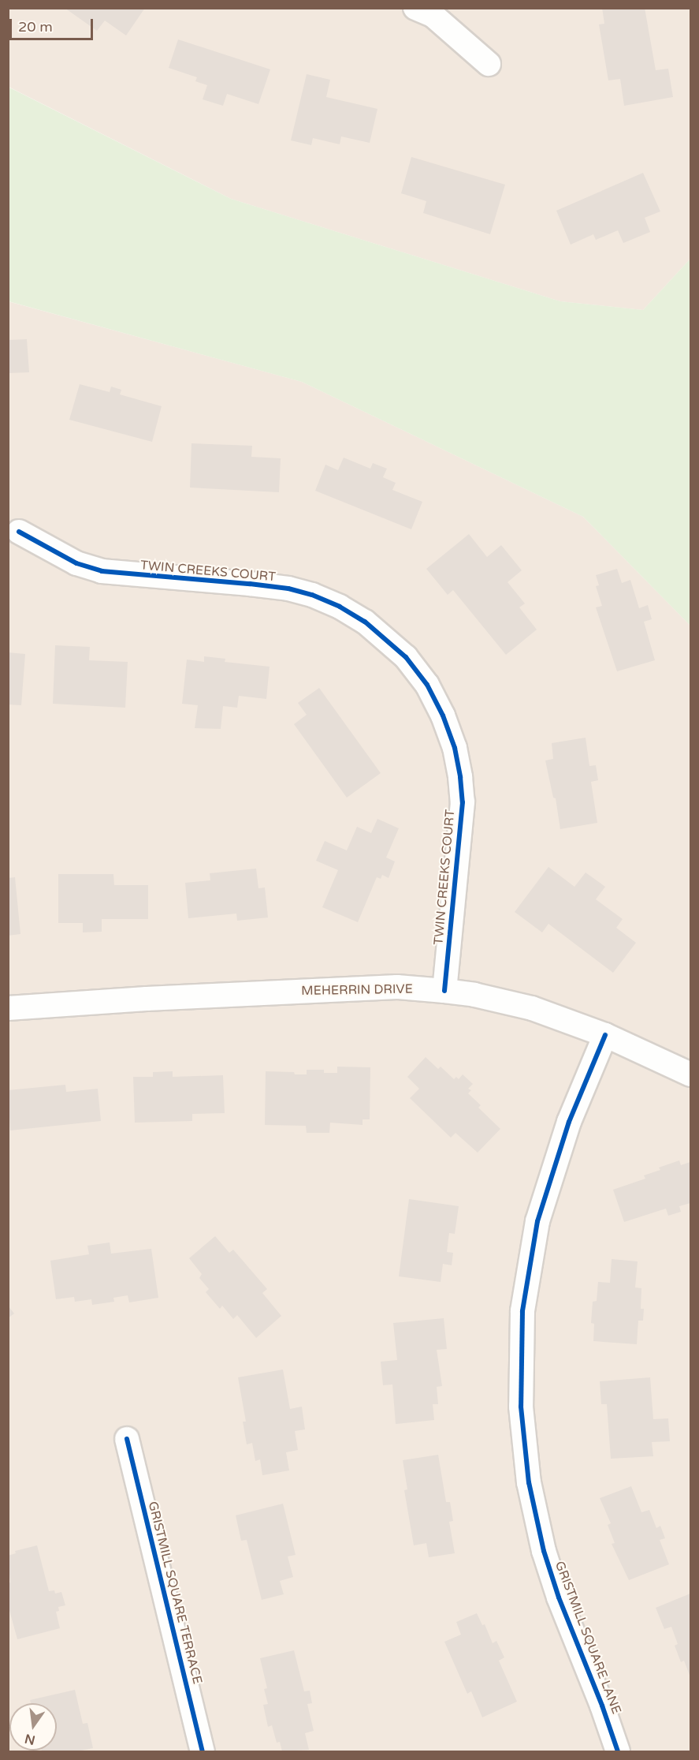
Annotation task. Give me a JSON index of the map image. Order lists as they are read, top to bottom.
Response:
{
  "streets": {
    "street": [
      "TWIN CREEKS COURT",
      "MEHERRIN DRIVE",
      "GRISTMILL SQUARE TERRACE",
      "GRISTMILL SQUARE LANE"
    ]
  },
  "crossings": [
    ["TWIN CREEKS COURT", "MEHERRIN DRIVE"],
    ["MEHERRIN DRIVE", "GRISTMILL SQUARE LANE"]
  ],
  "scale_bar": "20 m",
  "north": "bottom"
}
